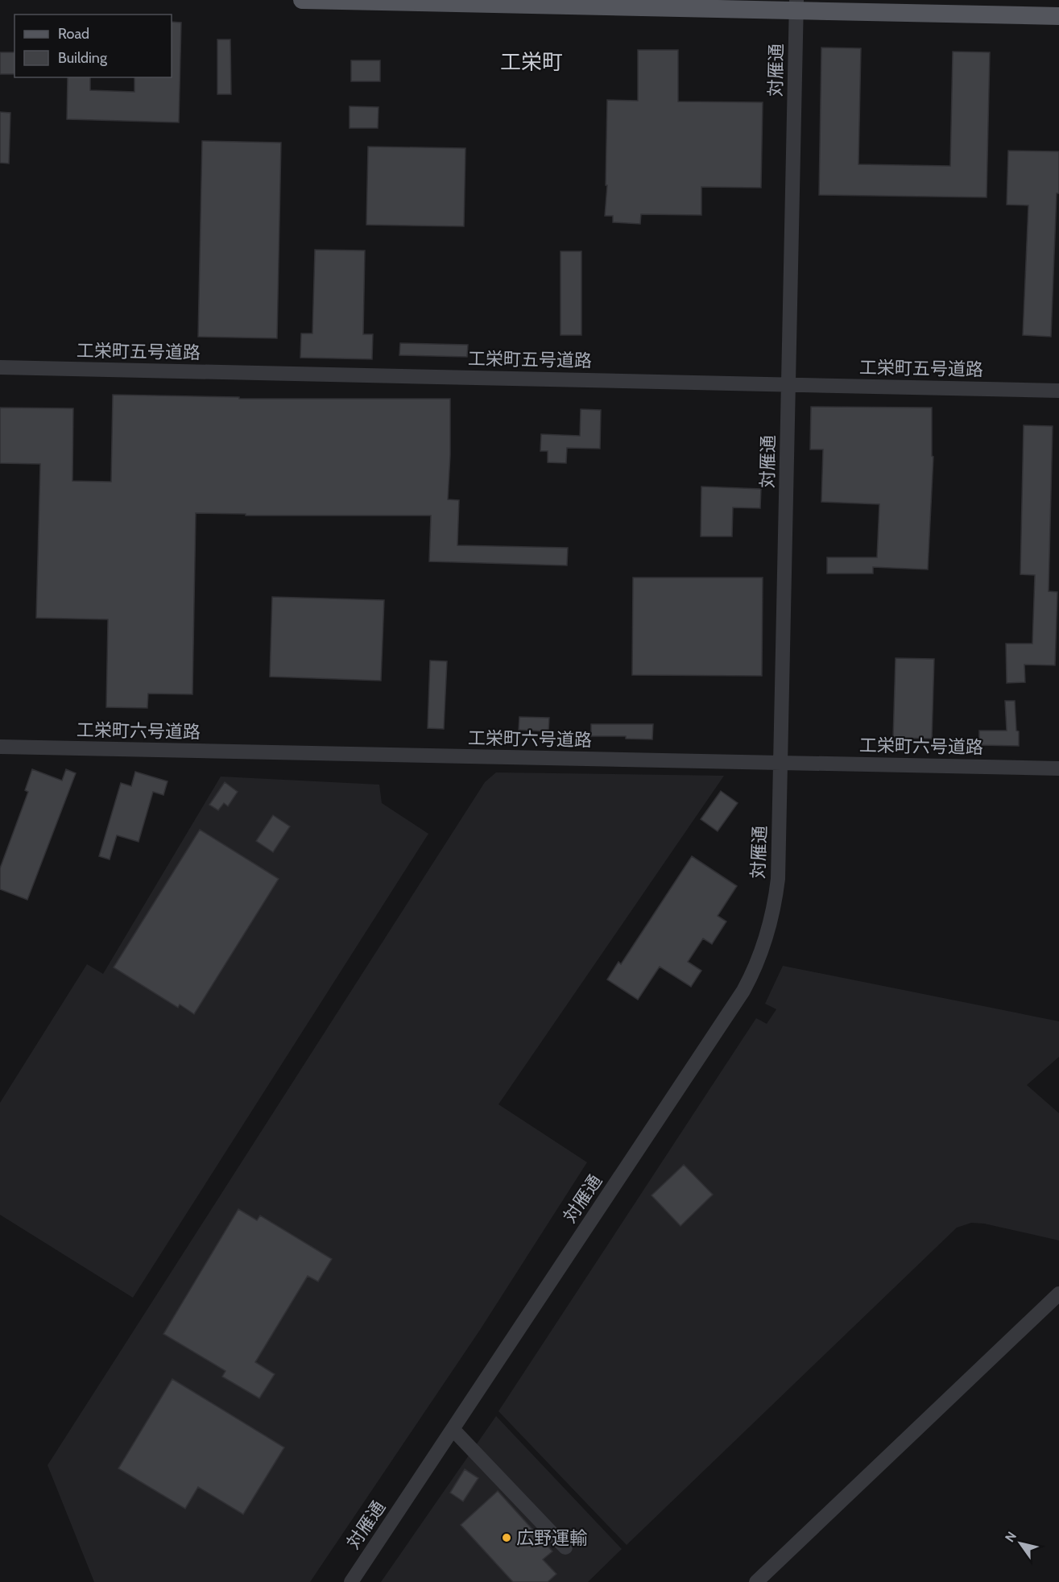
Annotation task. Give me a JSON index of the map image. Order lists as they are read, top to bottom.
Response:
{
  "streets": {
    "street": ["対雁通", "工栄町五号道路", "工栄町六号道路"]
  },
  "crossings": [
    ["対雁通", "工栄町五号道路"],
    ["対雁通", "工栄町六号道路"]
  ],
  "districts": ["工栄町"],
  "places": ["広野運輸"],
  "legend": ["Road", "Building"],
  "north": "top left"
}
